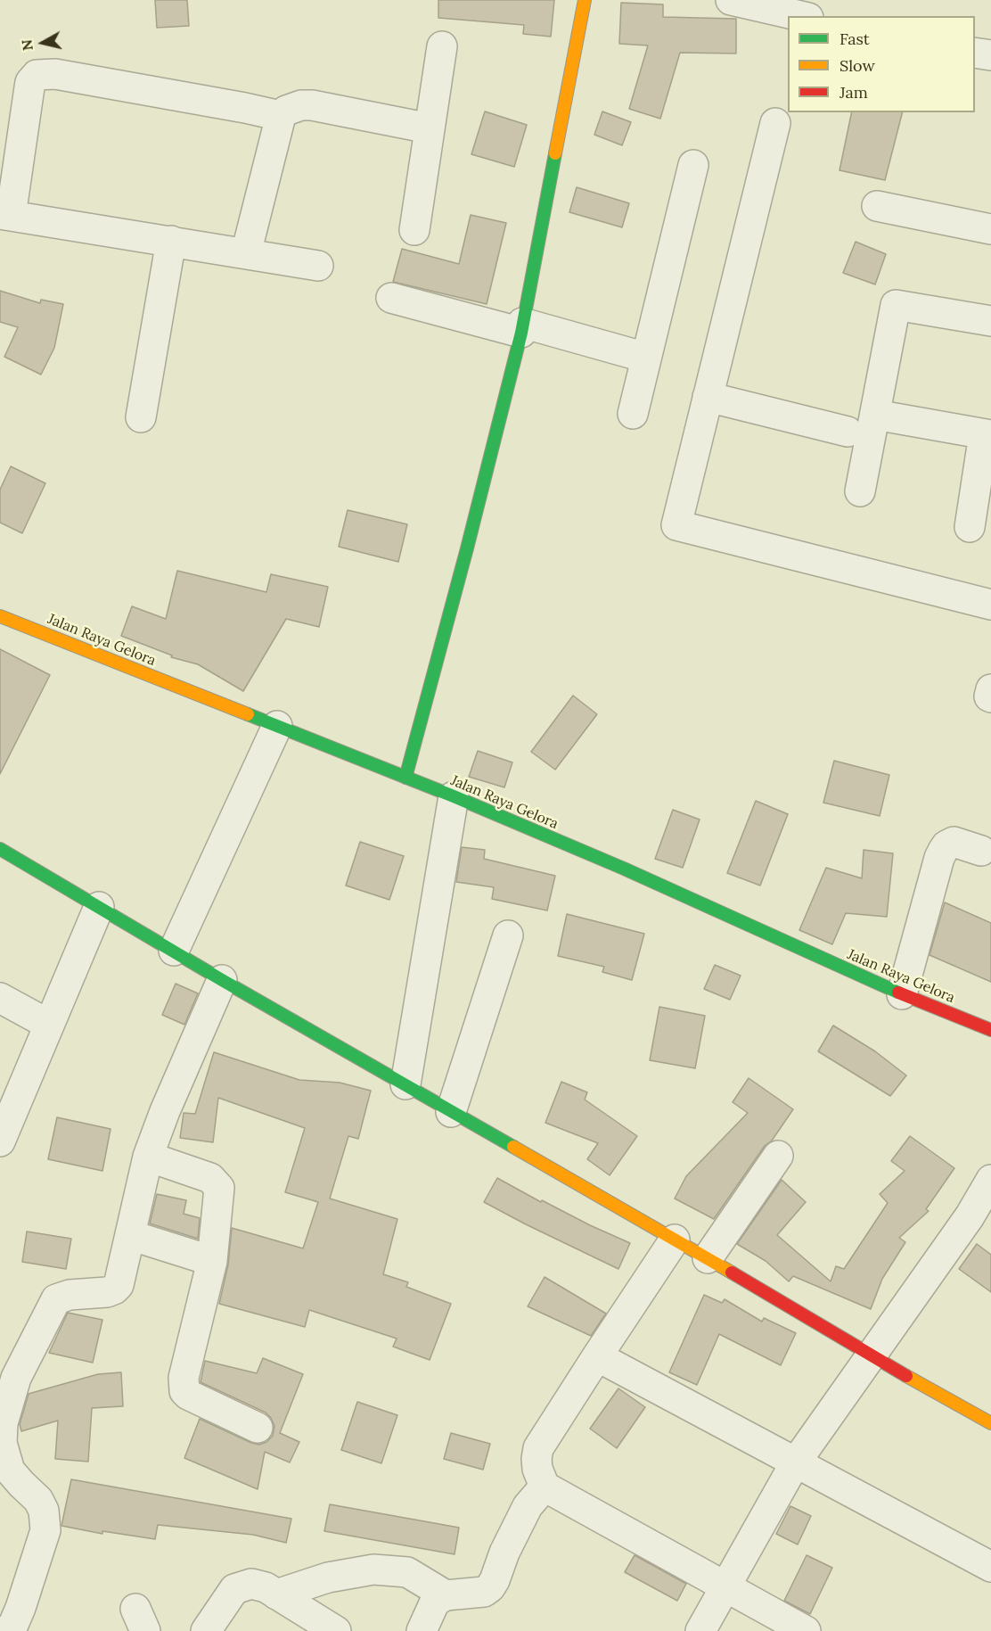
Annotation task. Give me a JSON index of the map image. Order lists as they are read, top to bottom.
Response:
{
  "streets": {
    "street": ["Jalan Raya Gelora"]
  },
  "legend": ["Fast", "Slow", "Jam"],
  "north": "left"
}
